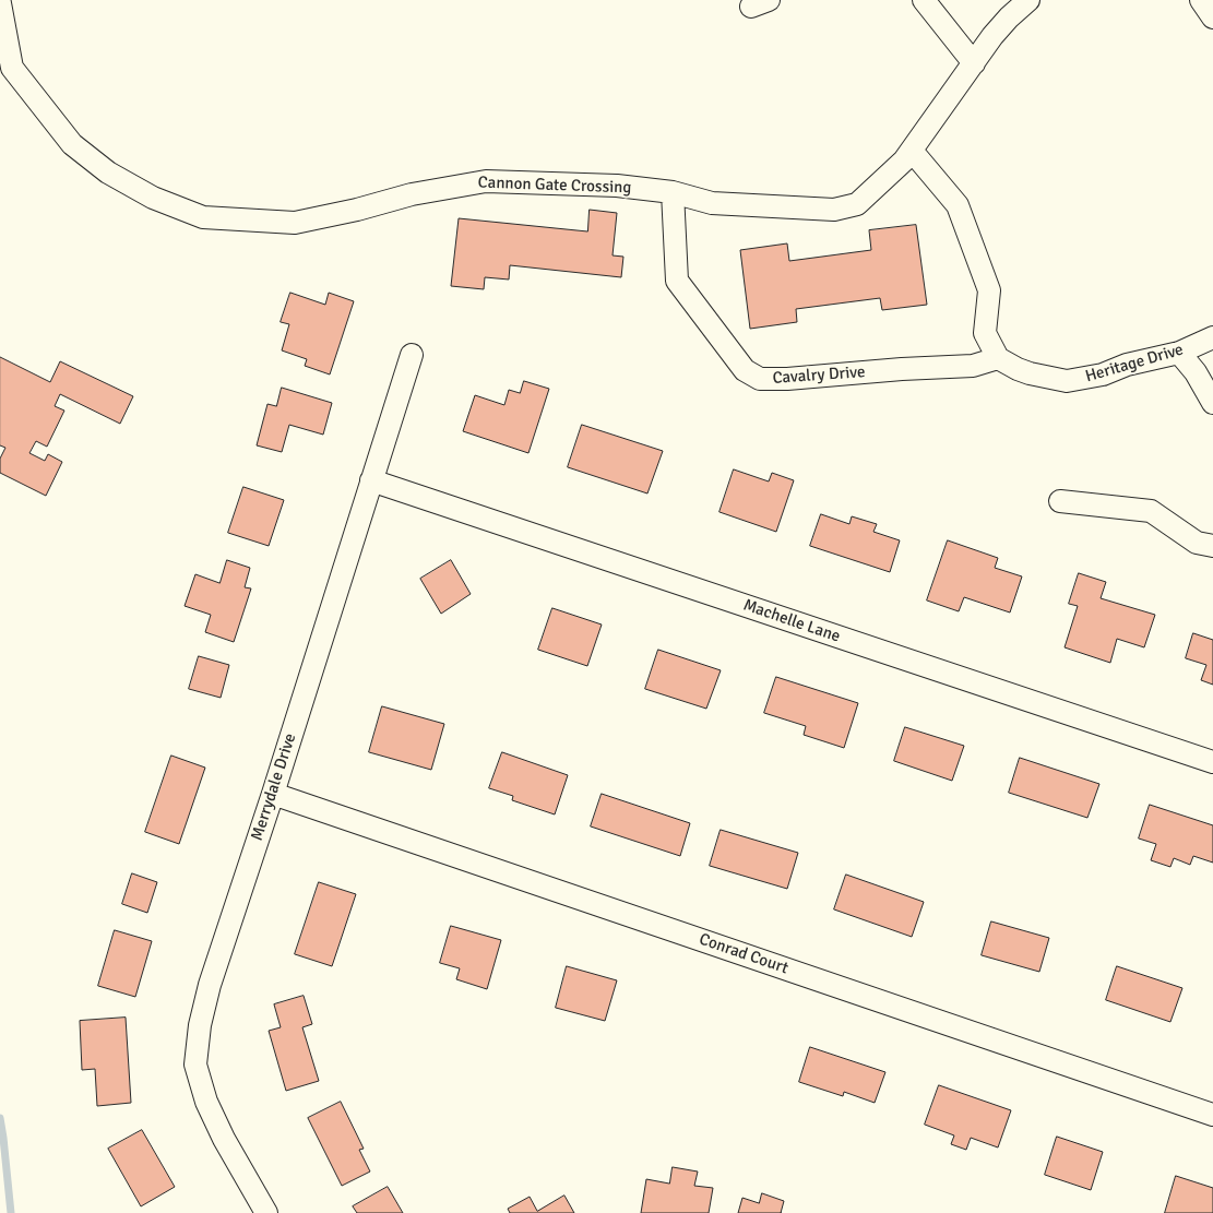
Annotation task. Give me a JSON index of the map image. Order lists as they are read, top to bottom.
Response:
{
  "streets": {
    "street": [
      "Cannon Gate Crossing",
      "Heritage Drive",
      "Cavalry Drive",
      "Machelle Lane",
      "Merrydale Drive",
      "Conrad Court"
    ]
  },
  "crossings": [
    ["Cannon Gate Crossing", "Cavalry Drive"],
    ["Heritage Drive", "Cavalry Drive"],
    ["Machelle Lane", "Merrydale Drive"],
    ["Merrydale Drive", "Conrad Court"]
  ]
}
